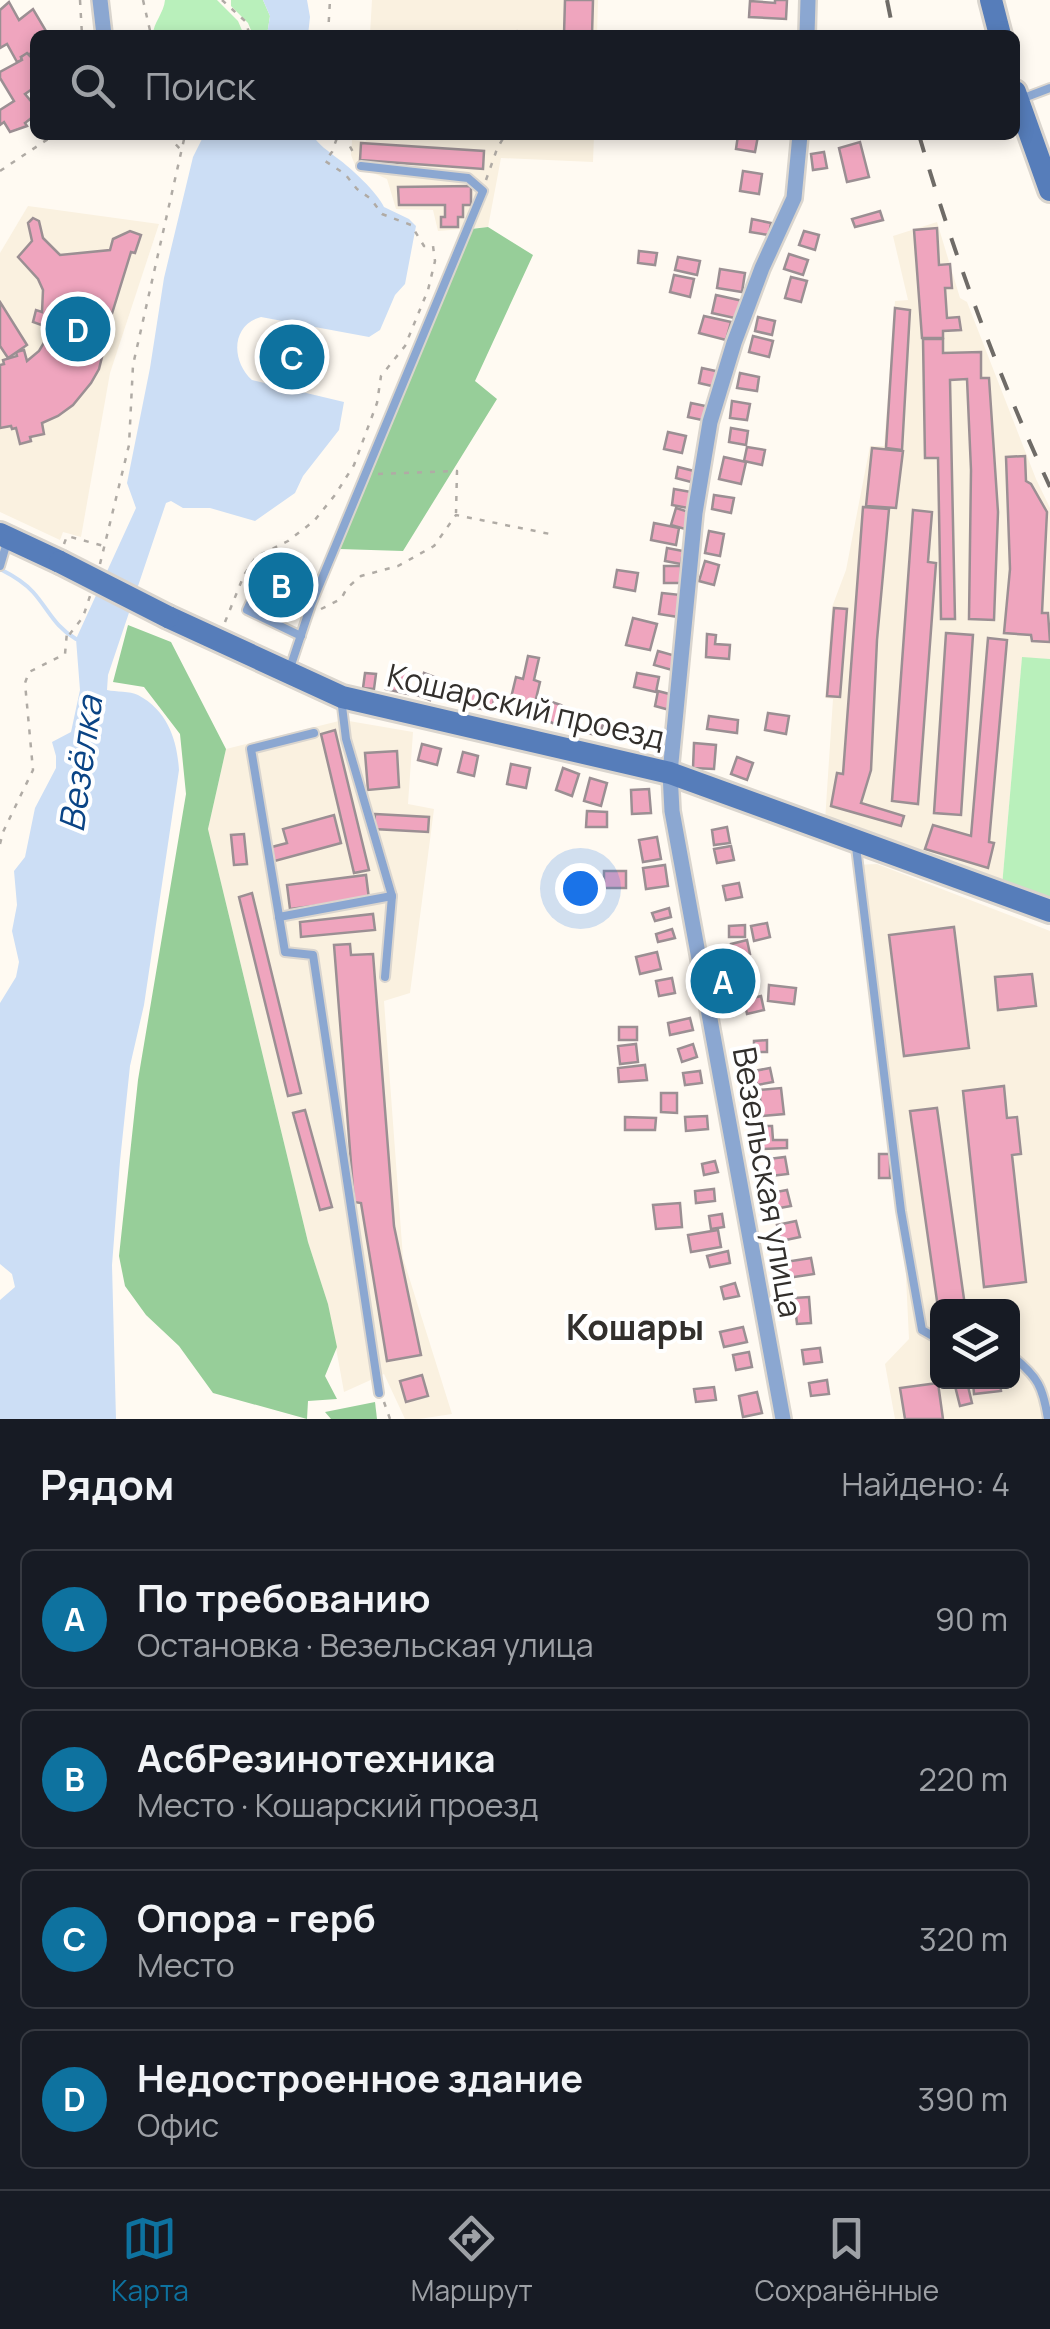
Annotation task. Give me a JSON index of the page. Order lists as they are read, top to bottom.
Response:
{
  "streets": {
    "street": ["Кошарский проезд", "Везельская улица"]
  },
  "crossings": [
    ["Кошарский проезд", "Везельская улица"]
  ],
  "districts": ["Кошары"],
  "water": ["Везёлка"],
  "page": {
    "search": "Поиск",
    "pins": [
      "D",
      "C",
      "B",
      "A"
    ],
    "heading": ["Рядом", "Найдено: 4"],
    "list": [
      {
        "mark": "A",
        "name": "По требованию",
        "note": "Остановка · Везельская улица",
        "value": "90 m"
      },
      {
        "mark": "B",
        "name": "АсбРезинотехника",
        "note": "Место · Кошарский проезд",
        "value": "220 m"
      },
      {
        "mark": "C",
        "name": "Опора - герб",
        "note": "Место",
        "value": "320 m"
      },
      {
        "mark": "D",
        "name": "Недостроенное здание",
        "note": "Офис",
        "value": "390 m"
      }
    ],
    "nav": ["Карта", "Маршрут", "Сохранённые"]
  }
}
